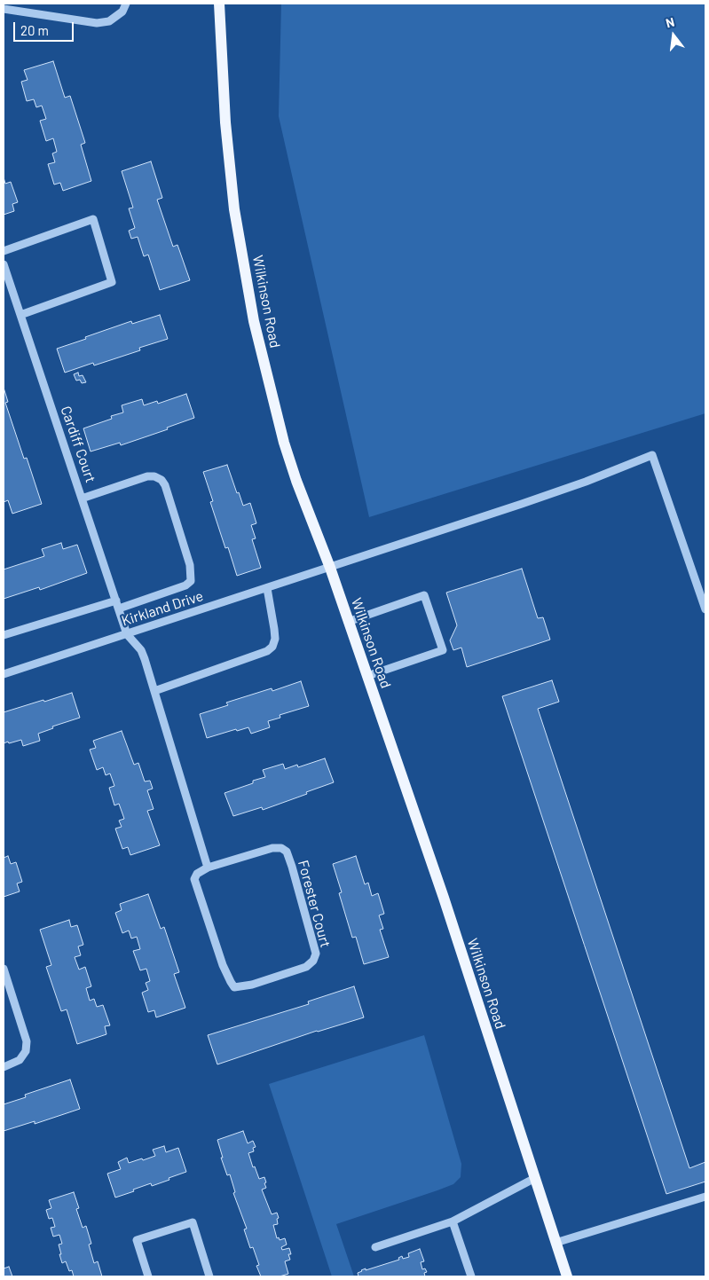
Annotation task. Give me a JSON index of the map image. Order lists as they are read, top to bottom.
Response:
{
  "streets": {
    "main road": ["Wilkinson Road"],
    "street": ["Cardiff Court", "Kirkland Drive", "Forester Court"]
  },
  "crossings": [
    ["Wilkinson Road", "Kirkland Drive"],
    ["Cardiff Court", "Kirkland Drive"]
  ],
  "scale_bar": "20 m",
  "north": "top"
}
